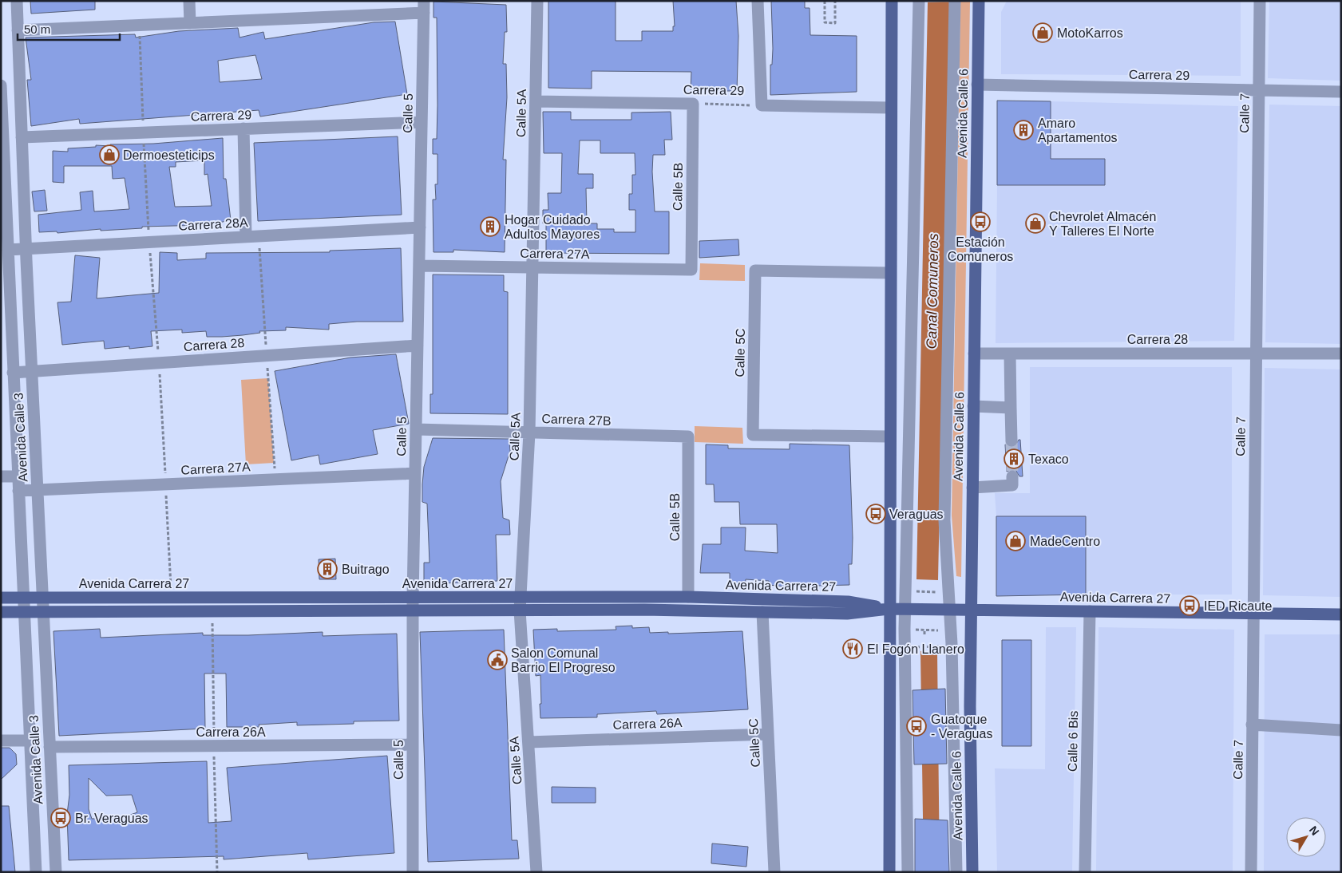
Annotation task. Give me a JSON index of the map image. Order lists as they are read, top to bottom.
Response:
{
  "streets": {
    "main road": ["Avenida Calle 6", "Avenida Carrera 27"],
    "street": [
      "Carrera 29",
      "Calle 5",
      "Calle 5A",
      "Calle 7",
      "Calle 5B",
      "Carrera 28A",
      "Carrera 27A",
      "Carrera 28",
      "Calle 5C",
      "Carrera 27B",
      "Avenida Calle 3",
      "Carrera 26A",
      "Calle 6 Bis"
    ]
  },
  "crossings": [
    ["Carrera 29", "Calle 5"],
    ["Carrera 29", "Calle 5A"],
    ["Carrera 29", "Avenida Calle 6"],
    ["Carrera 29", "Calle 7"],
    ["Carrera 29", "Calle 5B"],
    ["Carrera 29", "Avenida Calle 3"],
    ["Calle 5", "Carrera 28A"],
    ["Calle 5", "Carrera 27A"],
    ["Calle 5", "Carrera 28"],
    ["Calle 5", "Carrera 27B"],
    ["Calle 5", "Avenida Carrera 27"],
    ["Calle 5", "Carrera 26A"],
    ["Calle 5A", "Carrera 27A"],
    ["Calle 5A", "Carrera 27B"],
    ["Calle 5A", "Avenida Carrera 27"],
    ["Calle 5A", "Carrera 26A"],
    ["Avenida Calle 6", "Carrera 28"],
    ["Avenida Calle 6", "Avenida Carrera 27"],
    ["Calle 7", "Carrera 28"],
    ["Calle 7", "Avenida Carrera 27"],
    ["Calle 5B", "Carrera 27A"],
    ["Calle 5B", "Carrera 27B"],
    ["Calle 5B", "Avenida Carrera 27"],
    ["Carrera 28A", "Avenida Calle 3"],
    ["Carrera 27A", "Avenida Calle 3"],
    ["Carrera 28", "Avenida Calle 3"],
    ["Calle 5C", "Avenida Carrera 27"],
    ["Calle 5C", "Carrera 26A"],
    ["Avenida Calle 3", "Avenida Carrera 27"],
    ["Avenida Calle 3", "Carrera 26A"],
    ["Avenida Carrera 27", "Calle 6 Bis"]
  ],
  "water": ["Canal Comuneros"],
  "places": {
    "shop": [
      "MotoKarros",
      "Dermoesteticips",
      "Chevrolet Almacén Y Talleres El Norte",
      "MadeCentro"
    ],
    "building": [
      "Amaro Apartamentos",
      "Hogar Cuidado Adultos Mayores",
      "Texaco",
      "Buitrago"
    ],
    "bus stop": [
      "Estación Comuneros",
      "Veraguas",
      "IED Ricaute",
      "Guatoque - Veraguas",
      "Br. Veraguas"
    ],
    "restaurant": ["El Fogón Llanero"],
    "public building": ["Salon Comunal Barrio El Progreso"]
  },
  "scale_bar": "50 m",
  "north": "top right"
}
